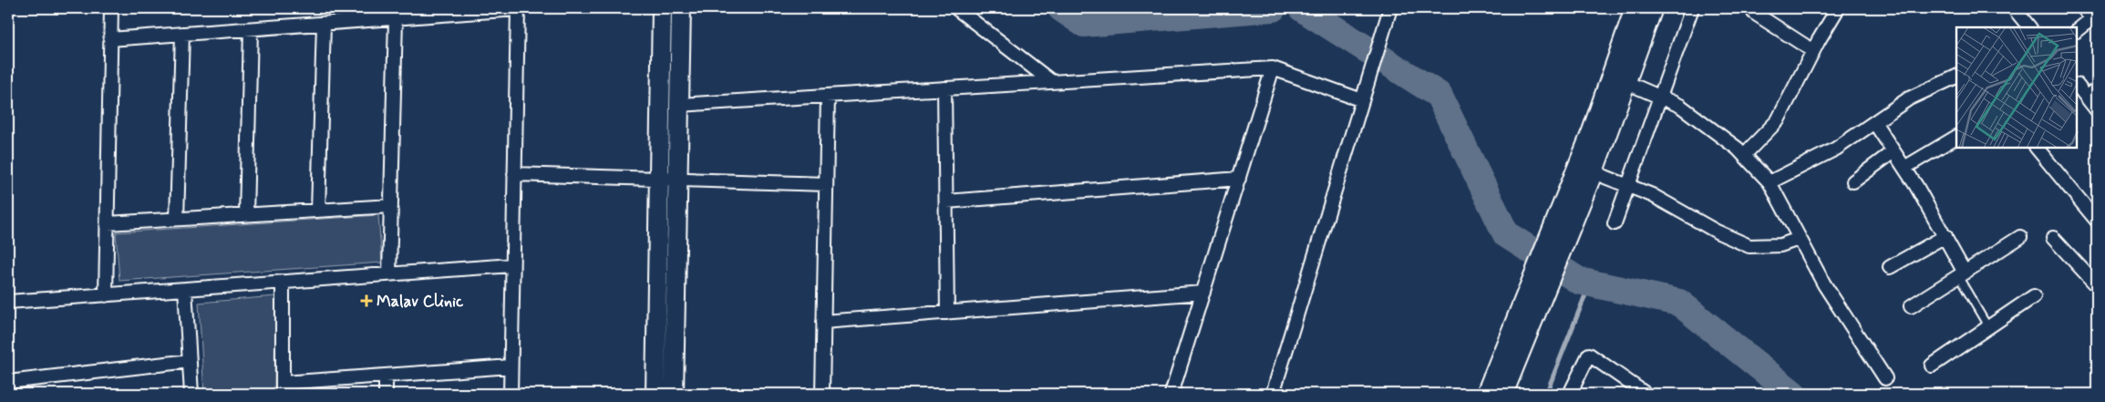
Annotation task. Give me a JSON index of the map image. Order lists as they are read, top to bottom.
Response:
{
  "places": {
    "health": ["Malav Clinic"]
  }
}
